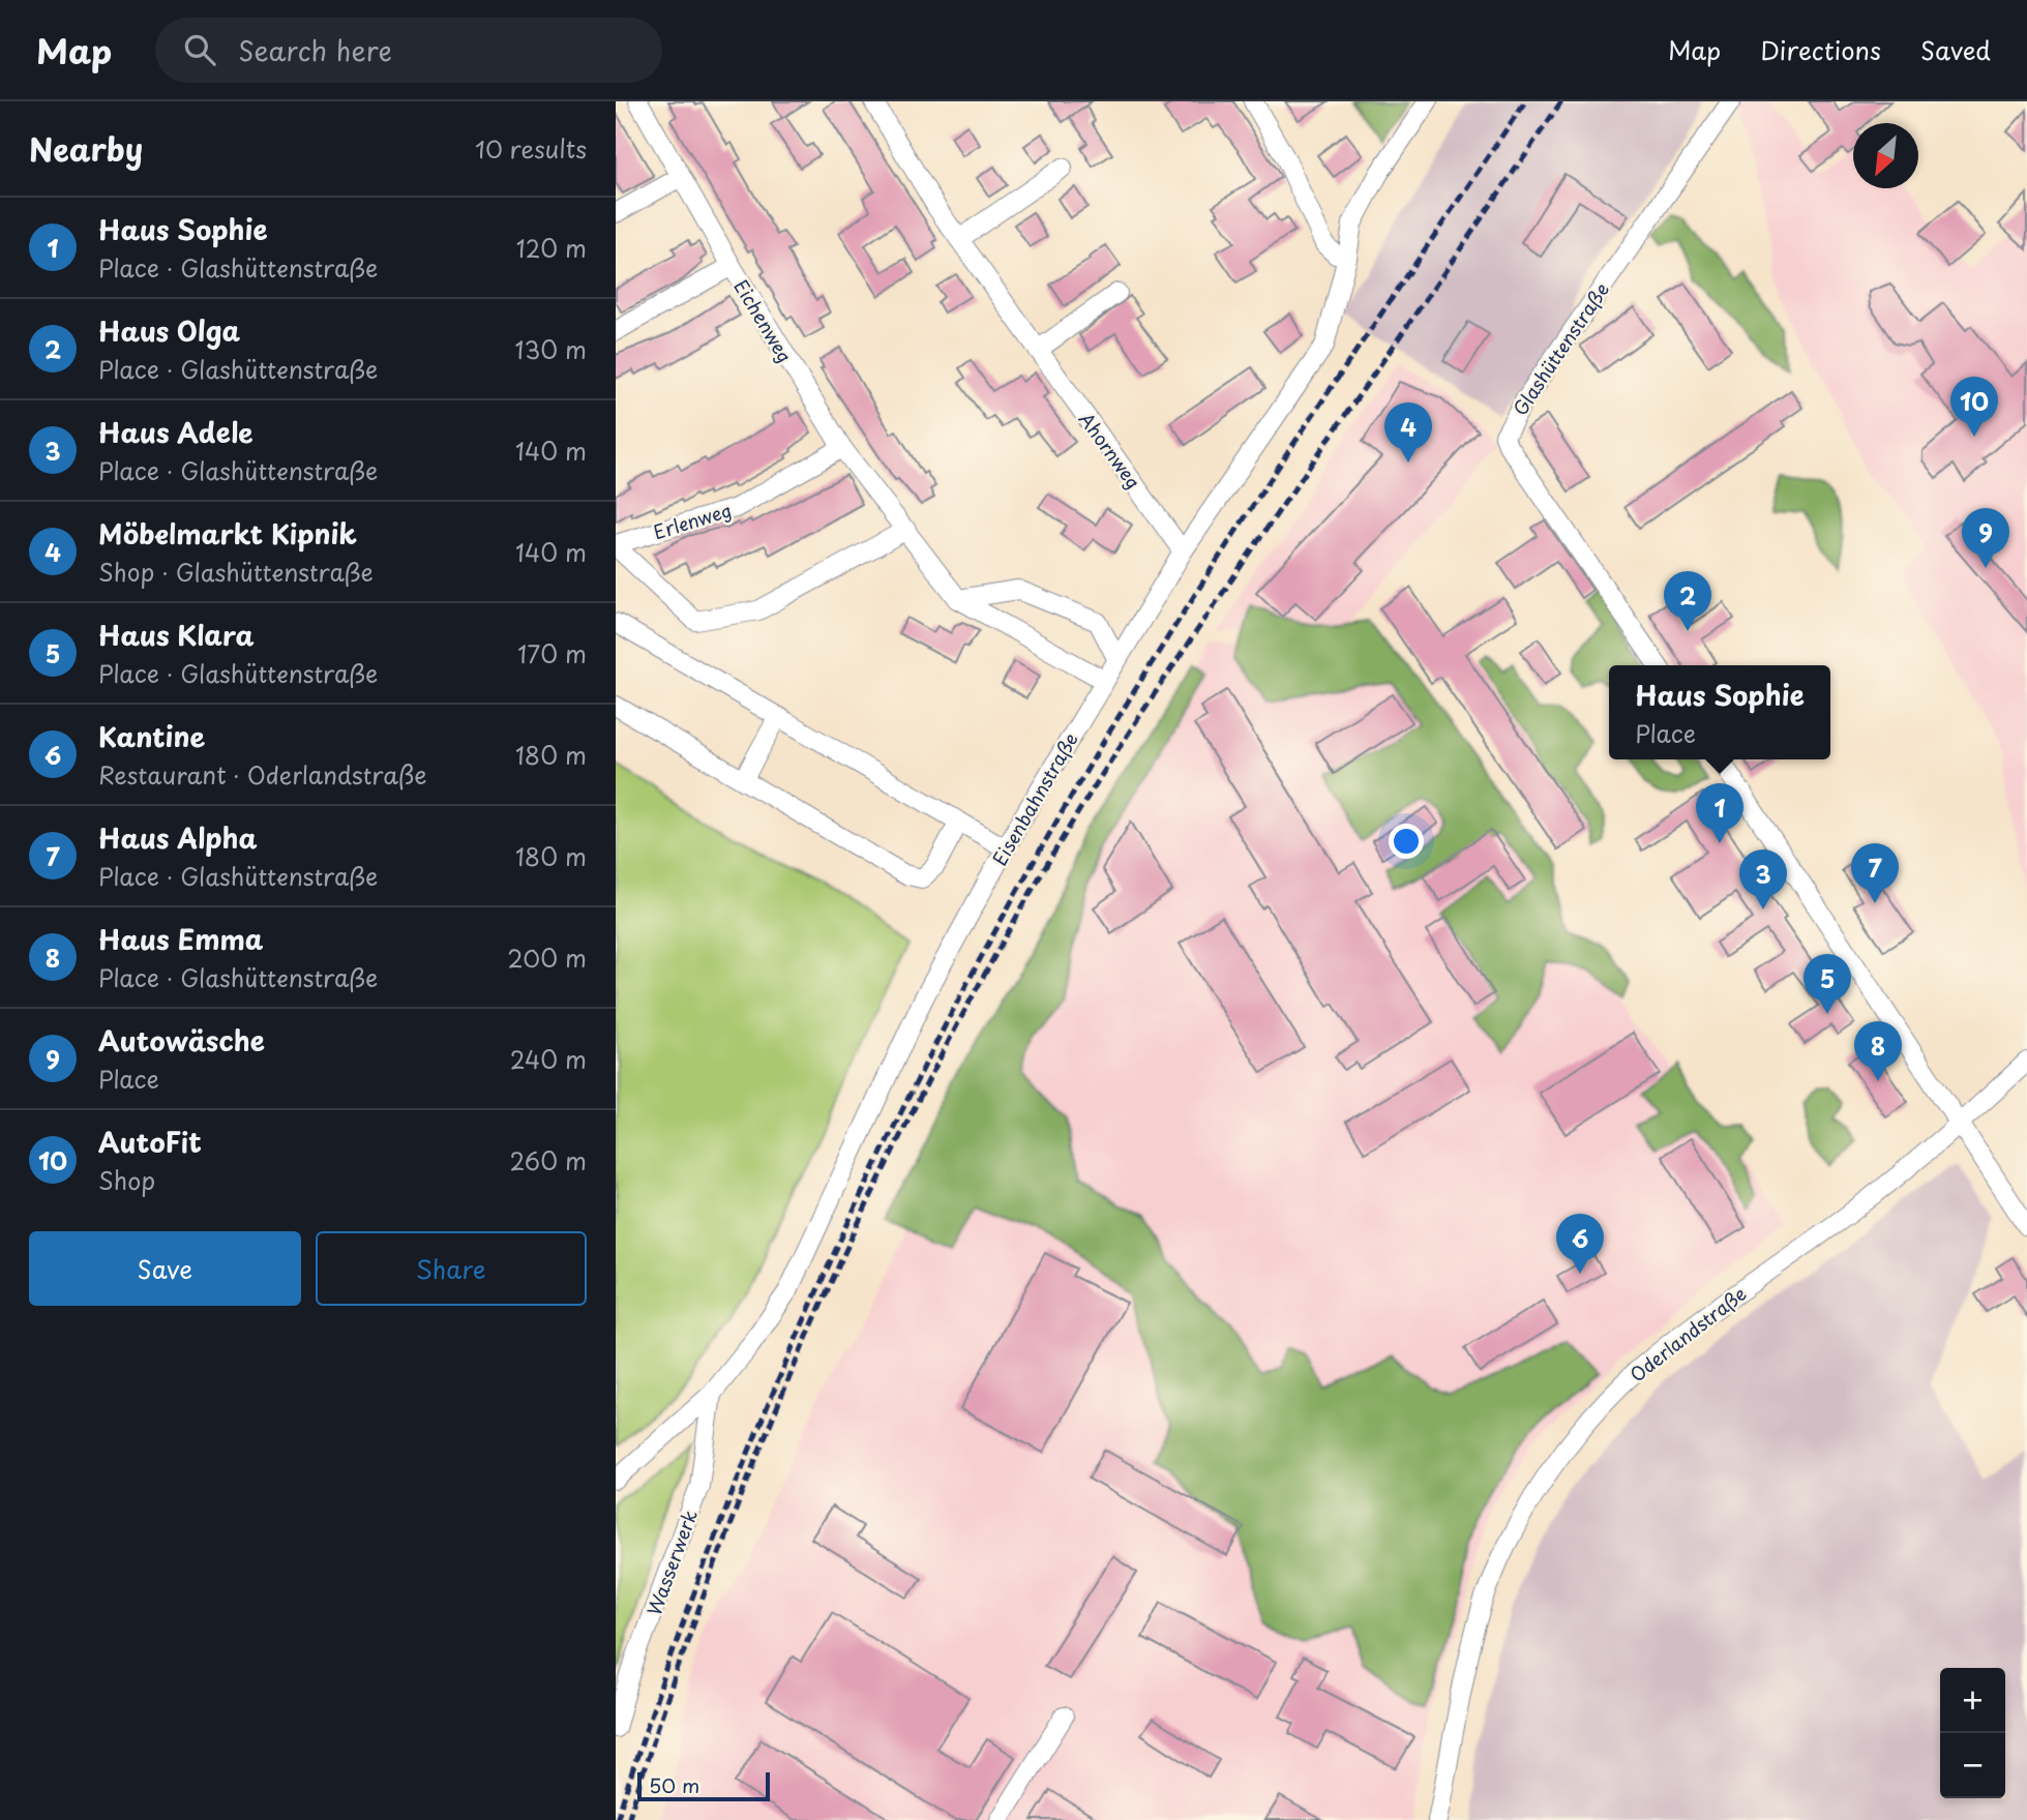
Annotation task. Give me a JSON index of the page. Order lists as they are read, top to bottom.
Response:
{
  "streets": {
    "street": [
      "Eichenweg",
      "Glashüttenstraße",
      "Ahornweg",
      "Erlenweg",
      "Eisenbahnstraße",
      "Oderlandstraße",
      "Wasserwerk"
    ]
  },
  "crossings": [
    ["Eichenweg", "Erlenweg"],
    ["Eichenweg", "Eisenbahnstraße"],
    ["Ahornweg", "Eisenbahnstraße"],
    ["Eisenbahnstraße", "Wasserwerk"]
  ],
  "scale_bar": "50 m",
  "north": "bottom left",
  "page": {
    "header": "Map",
    "search": "Search here",
    "nav": ["Map", "Directions", "Saved"],
    "heading": ["Nearby", "10 results"],
    "list": [
      {
        "mark": "1",
        "name": "Haus Sophie",
        "note": "Place · Glashüttenstraße",
        "value": "120 m"
      },
      {
        "mark": "2",
        "name": "Haus Olga",
        "note": "Place · Glashüttenstraße",
        "value": "130 m"
      },
      {
        "mark": "3",
        "name": "Haus Adele",
        "note": "Place · Glashüttenstraße",
        "value": "140 m"
      },
      {
        "mark": "4",
        "name": "Möbelmarkt Kipnik",
        "note": "Shop · Glashüttenstraße",
        "value": "140 m"
      },
      {
        "mark": "5",
        "name": "Haus Klara",
        "note": "Place · Glashüttenstraße",
        "value": "170 m"
      },
      {
        "mark": "6",
        "name": "Kantine",
        "note": "Restaurant · Oderlandstraße",
        "value": "180 m"
      },
      {
        "mark": "7",
        "name": "Haus Alpha",
        "note": "Place · Glashüttenstraße",
        "value": "180 m"
      },
      {
        "mark": "8",
        "name": "Haus Emma",
        "note": "Place · Glashüttenstraße",
        "value": "200 m"
      },
      {
        "mark": "9",
        "name": "Autowäsche",
        "note": "Place",
        "value": "240 m"
      },
      {
        "mark": "10",
        "name": "AutoFit",
        "note": "Shop",
        "value": "260 m"
      }
    ],
    "pins": [
      "10",
      "4",
      "9",
      "2",
      "1",
      "7",
      "3",
      "5",
      "8",
      "6"
    ],
    "popup": ["Haus Sophie", "Place"],
    "buttons": ["Save", "Share"],
    "map_buttons": ["+", "−"],
    "scale": "50 m"
  }
}
